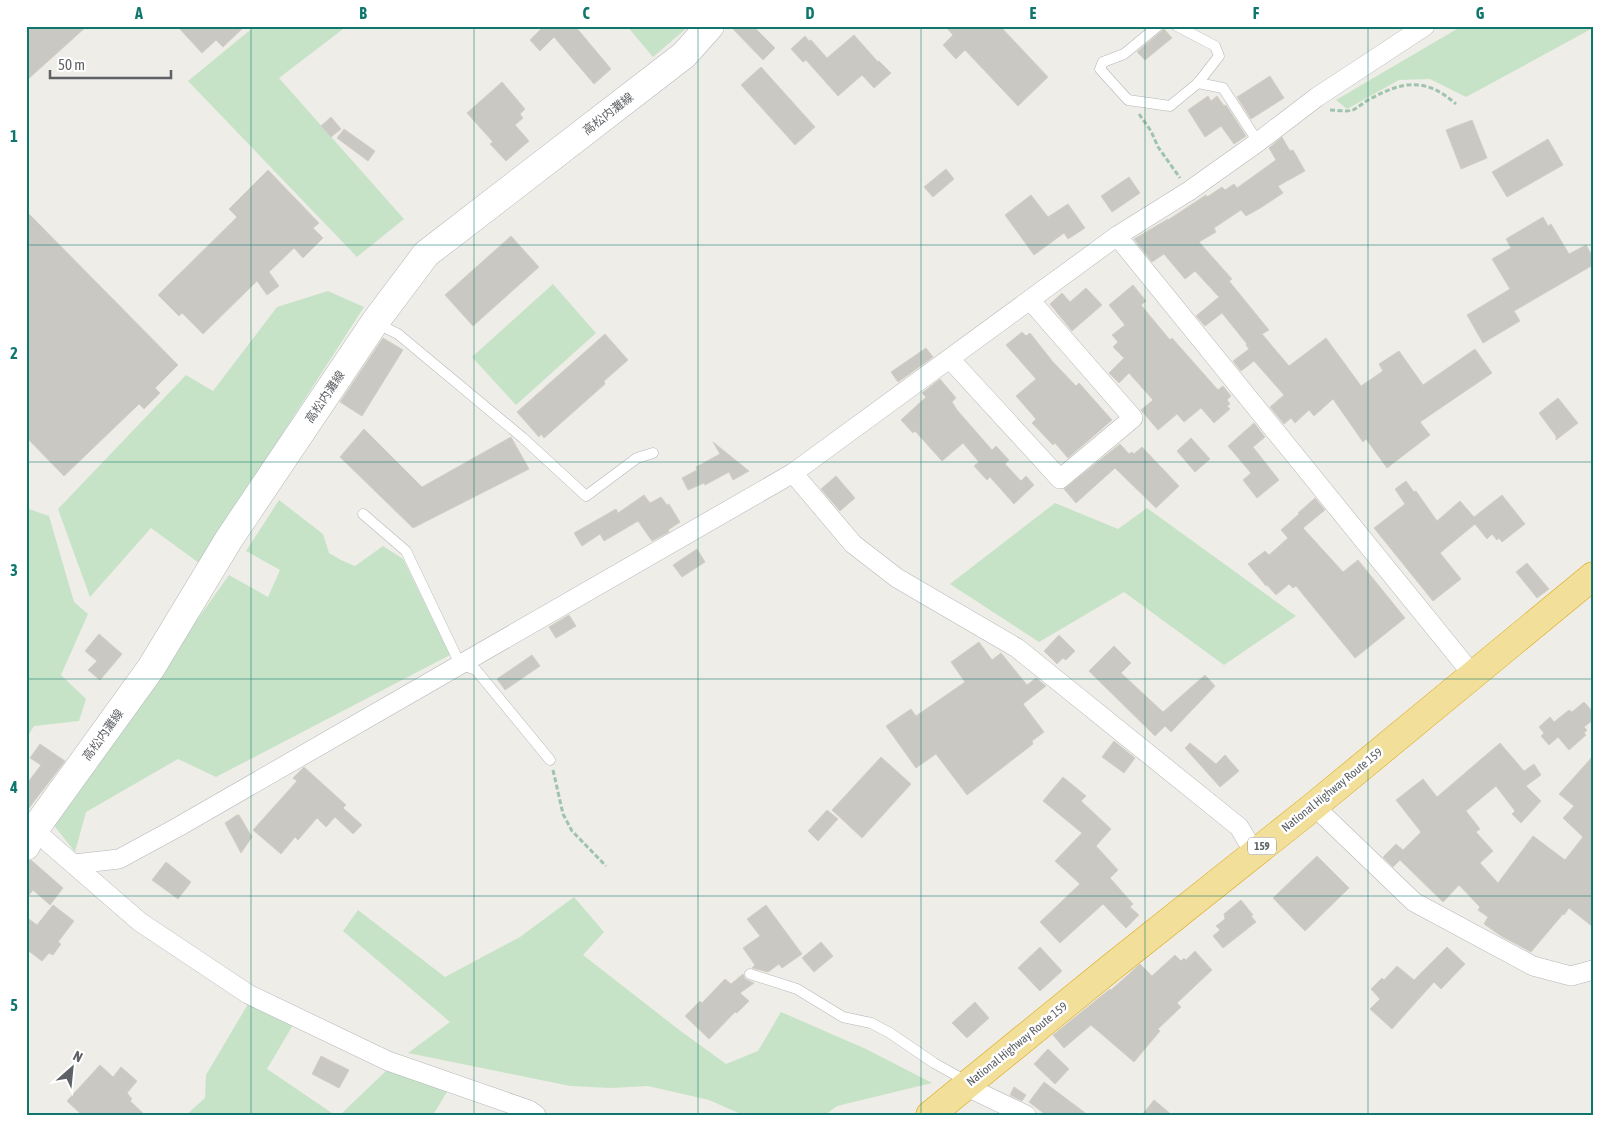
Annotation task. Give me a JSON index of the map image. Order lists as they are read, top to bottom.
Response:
{
  "streets": {
    "highway": ["National Highway Route 159", "159"],
    "main road": ["高松内灘線"]
  },
  "scale_bar": "50 m",
  "north": "top right",
  "grid": {
    "columns": [
      "A",
      "B",
      "C",
      "D",
      "E",
      "F",
      "G"
    ],
    "rows": [
      "1",
      "2",
      "3",
      "4",
      "5"
    ]
  }
}
